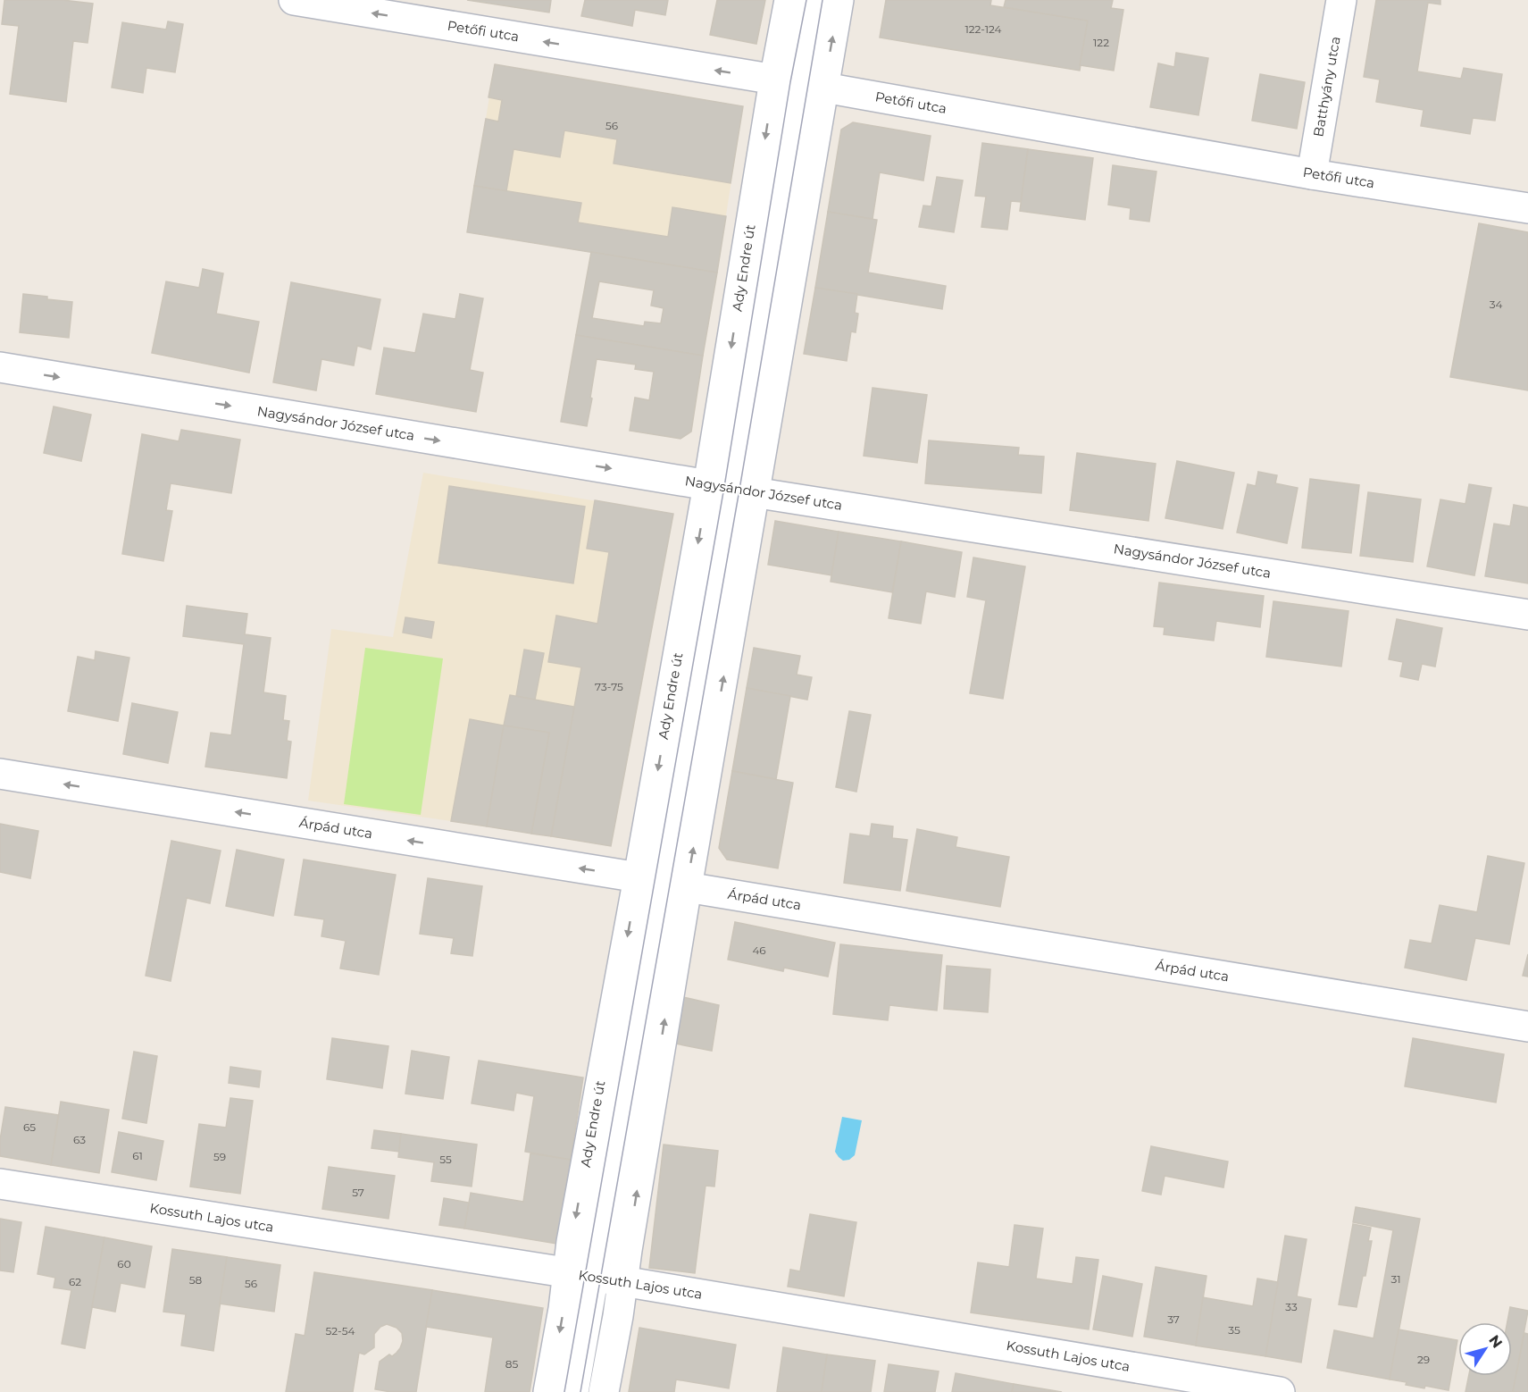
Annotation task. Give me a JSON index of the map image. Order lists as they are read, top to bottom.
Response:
{
  "streets": {
    "street": [
      "Petőfi utca",
      "Batthyány utca",
      "Ady Endre út",
      "Nagysándor József utca",
      "Árpád utca",
      "Kossuth Lajos utca"
    ]
  },
  "crossings": [
    ["Petőfi utca", "Batthyány utca"],
    ["Petőfi utca", "Ady Endre út"],
    ["Ady Endre út", "Nagysándor József utca"],
    ["Ady Endre út", "Árpád utca"],
    ["Ady Endre út", "Kossuth Lajos utca"]
  ],
  "one_way": ["Petőfi utca", "Nagysándor József utca", "Árpád utca"],
  "house_numbers": [
    "122-124",
    "122",
    "56",
    "34",
    "73-75",
    "46",
    "65",
    "63",
    "61",
    "59",
    "55",
    "57",
    "60",
    "31",
    "58",
    "62",
    "56",
    "33",
    "37",
    "35",
    "52-54",
    "29",
    "85"
  ],
  "north": "top right"
}
